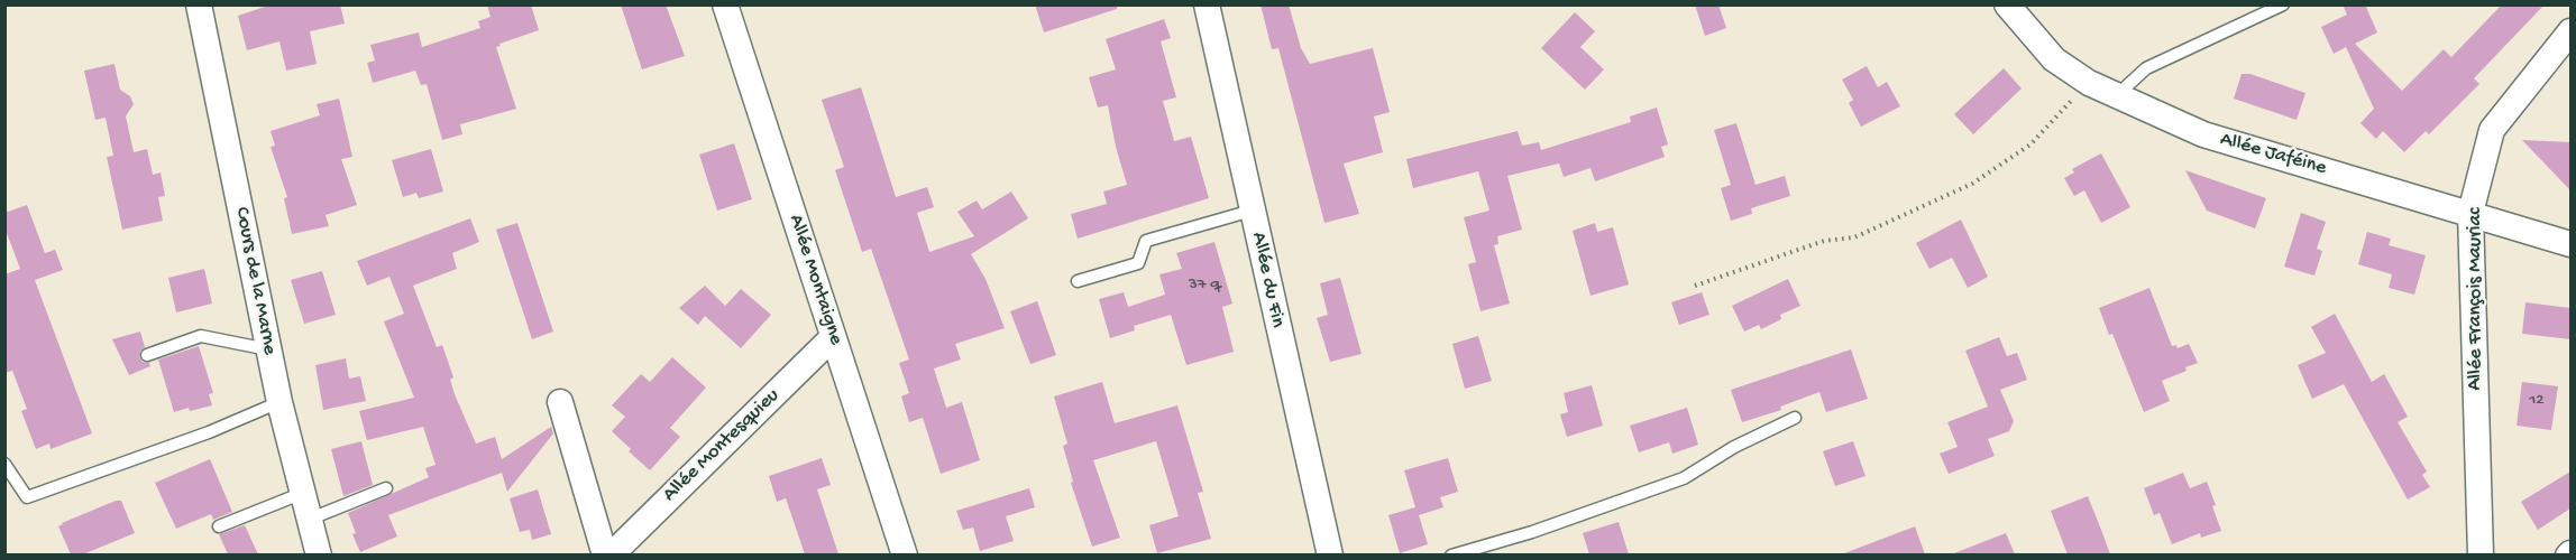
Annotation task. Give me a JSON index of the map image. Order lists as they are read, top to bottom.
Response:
{
  "streets": {
    "street": [
      "Allée Jaféine",
      "Allée Montaigne",
      "Allée du Fin",
      "Cours de la Marne",
      "Allée François Mauriac",
      "Allée Montesquieu"
    ]
  },
  "crossings": [
    ["Allée Jaféine", "Allée François Mauriac"],
    ["Allée Montaigne", "Allée Montesquieu"]
  ],
  "house_numbers": ["37 q", "12"]
}
